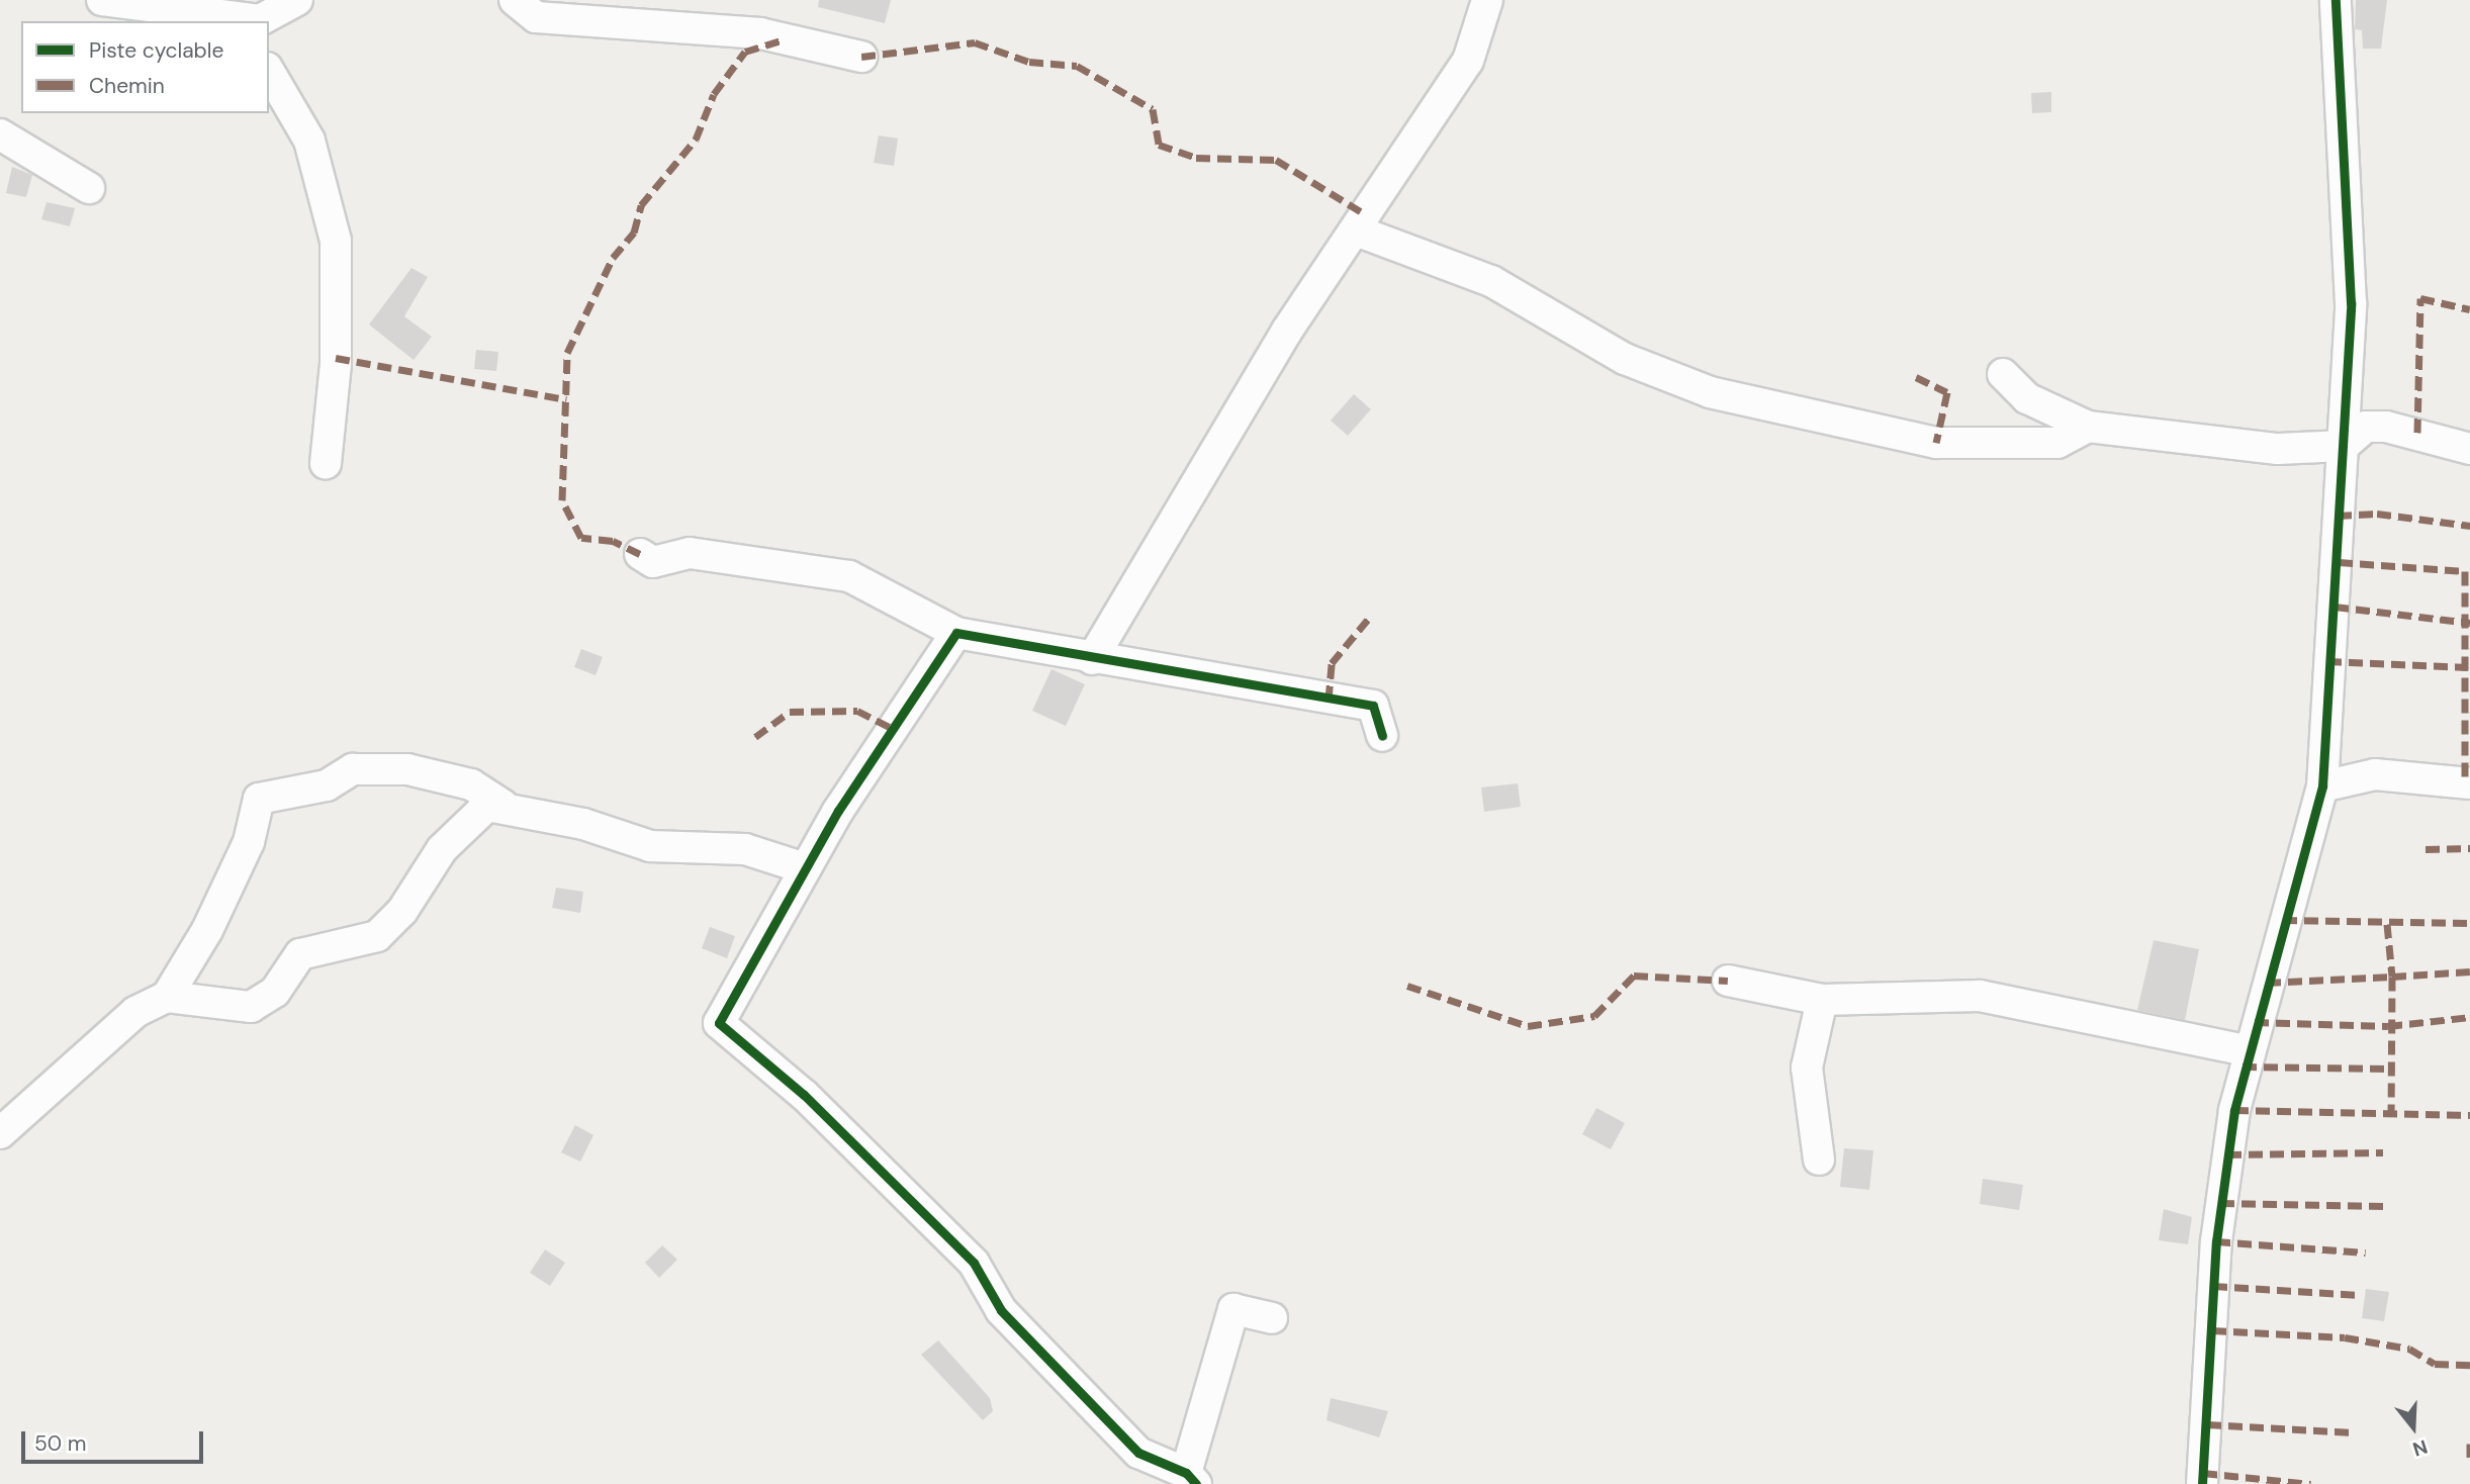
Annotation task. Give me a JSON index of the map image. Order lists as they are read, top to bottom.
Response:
{
  "legend": ["Piste cyclable", "Chemin"],
  "scale_bar": "50 m",
  "north": "bottom"
}
